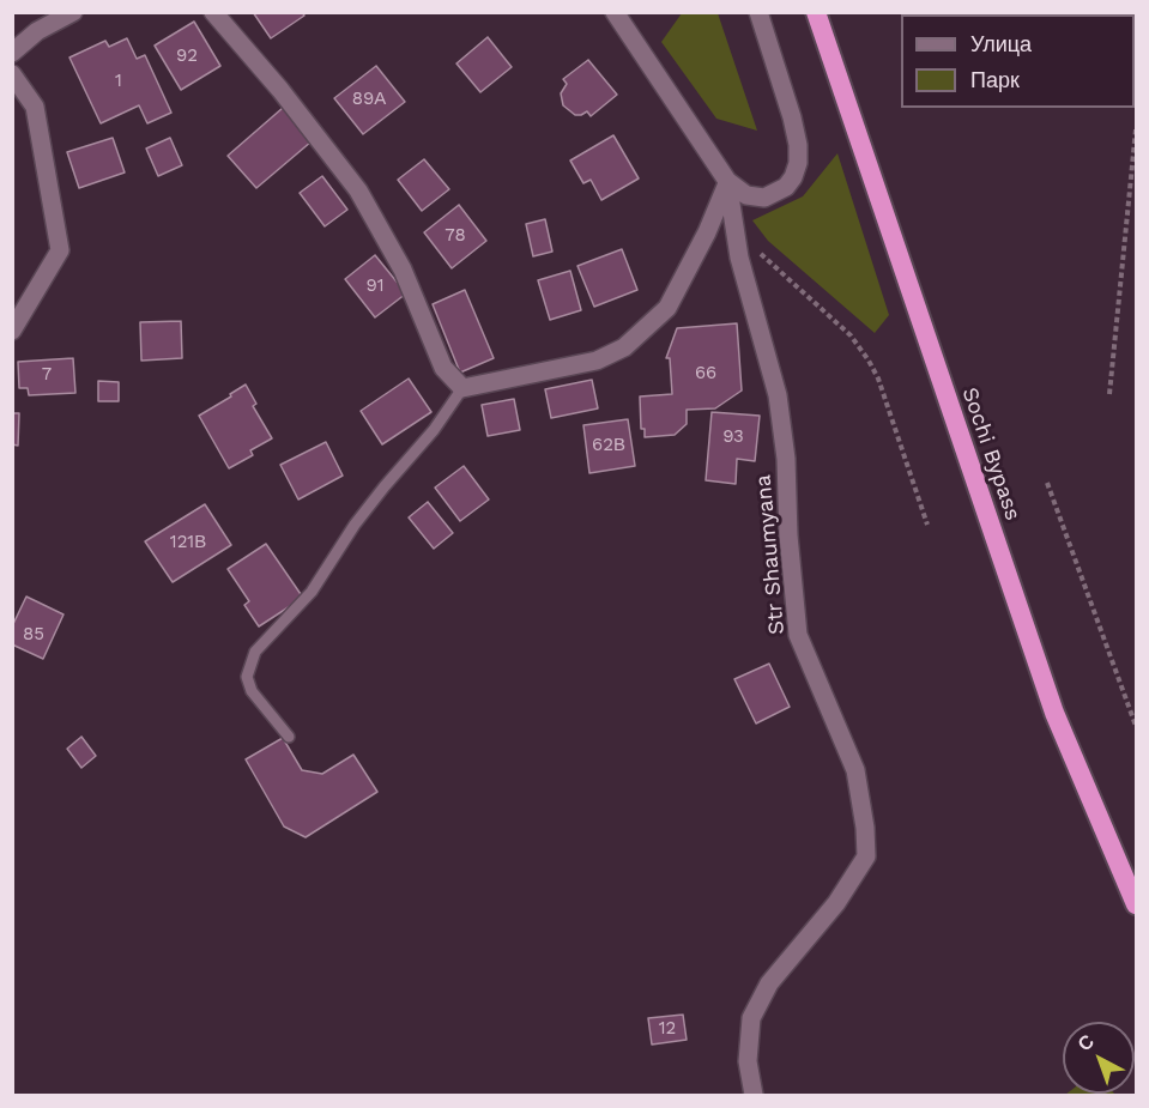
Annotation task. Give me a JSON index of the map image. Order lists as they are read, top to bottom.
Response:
{
  "streets": {
    "highway": ["Sochi Bypass"],
    "street": ["Str Shaumyana"]
  },
  "house_numbers": [
    "92",
    "1",
    "89А",
    "78",
    "91",
    "66",
    "7",
    "93",
    "62В",
    "121В",
    "85",
    "12"
  ],
  "legend": ["Улица", "Парк"],
  "north": "top left"
}
